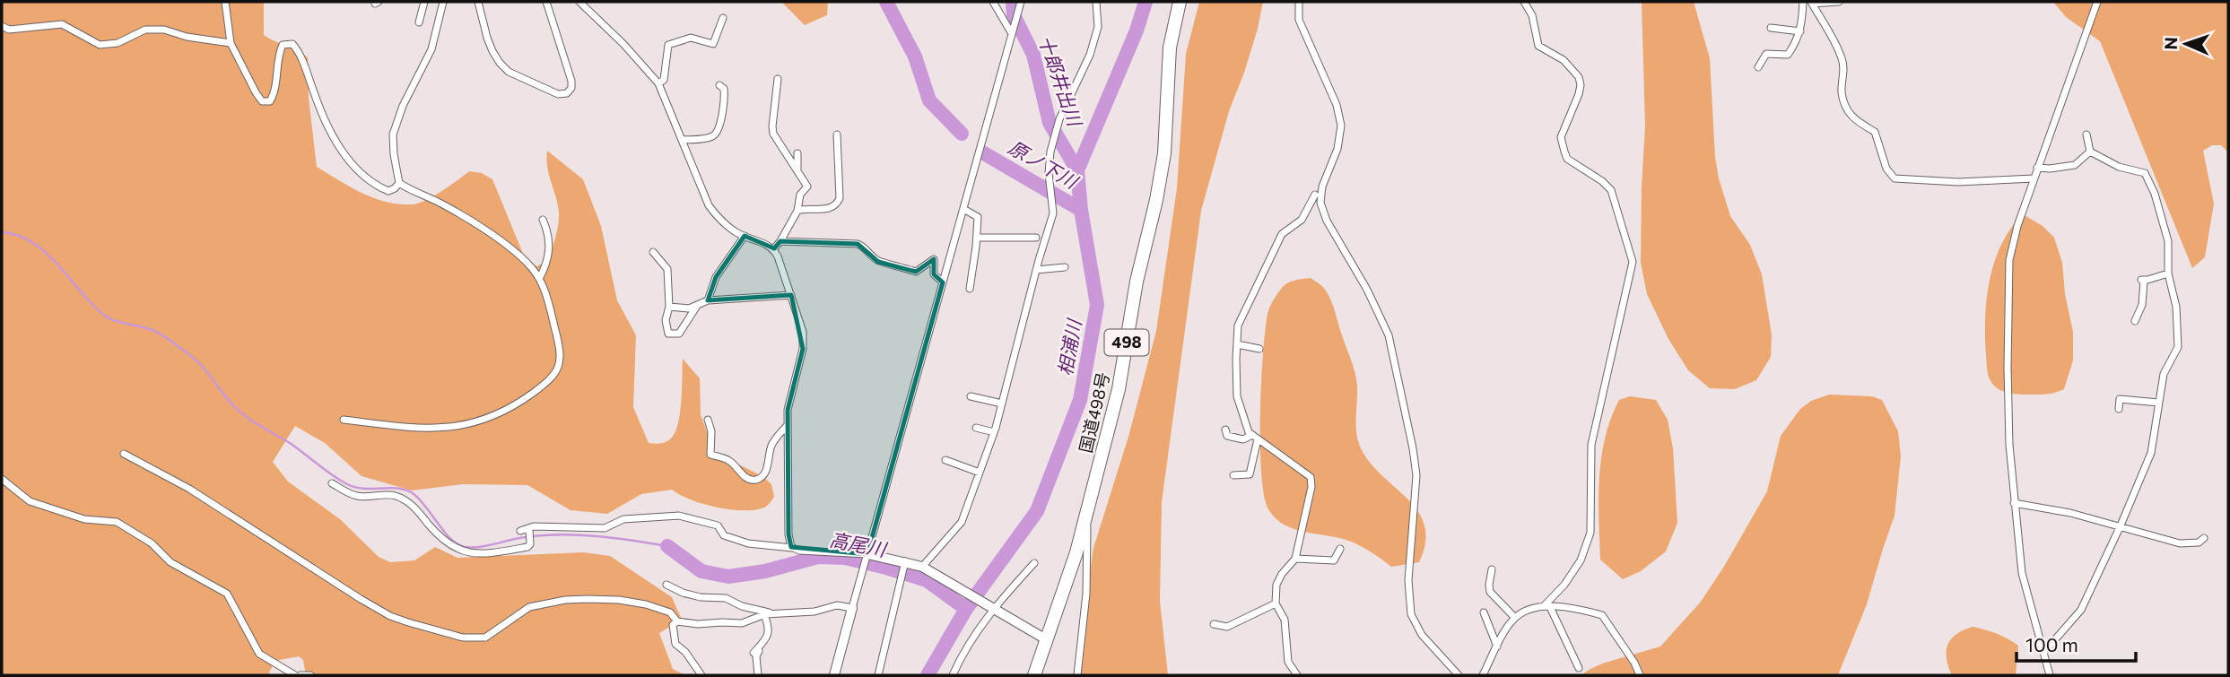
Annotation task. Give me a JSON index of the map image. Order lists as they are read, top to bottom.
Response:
{
  "streets": {
    "highway": ["498", "国道498号"]
  },
  "water": [
    "十郎井出川",
    "原ノ下川",
    "相浦川",
    "高尾川"
  ],
  "scale_bar": "100 m",
  "north": "left"
}
